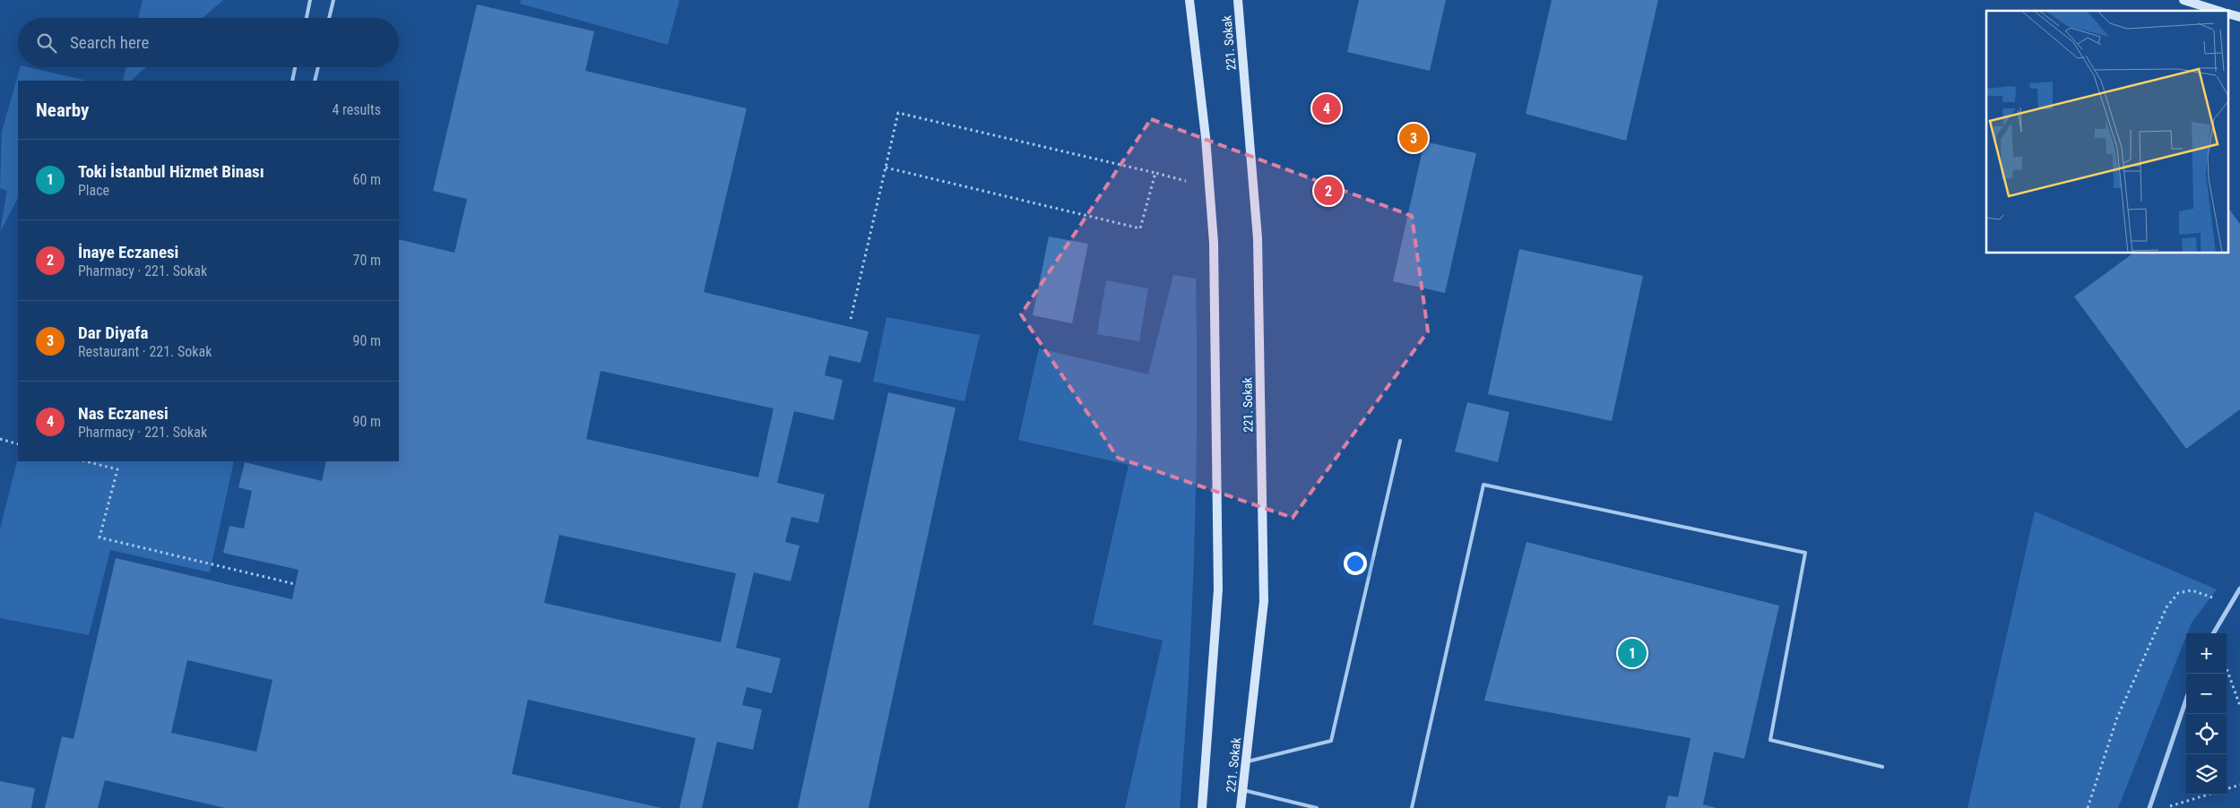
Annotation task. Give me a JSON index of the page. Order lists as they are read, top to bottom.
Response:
{
  "streets": {
    "street": ["221. Sokak"]
  },
  "page": {
    "search": "Search here",
    "heading": ["Nearby", "4 results"],
    "pins": [
      "4",
      "3",
      "2",
      "1"
    ],
    "list": [
      {
        "mark": "1",
        "name": "Toki İstanbul Hizmet Binası",
        "note": "Place",
        "value": "60 m"
      },
      {
        "mark": "2",
        "name": "İnaye Eczanesi",
        "note": "Pharmacy · 221. Sokak",
        "value": "70 m"
      },
      {
        "mark": "3",
        "name": "Dar Diyafa",
        "note": "Restaurant · 221. Sokak",
        "value": "90 m"
      },
      {
        "mark": "4",
        "name": "Nas Eczanesi",
        "note": "Pharmacy · 221. Sokak",
        "value": "90 m"
      }
    ],
    "map_buttons": ["+", "−"]
  }
}
